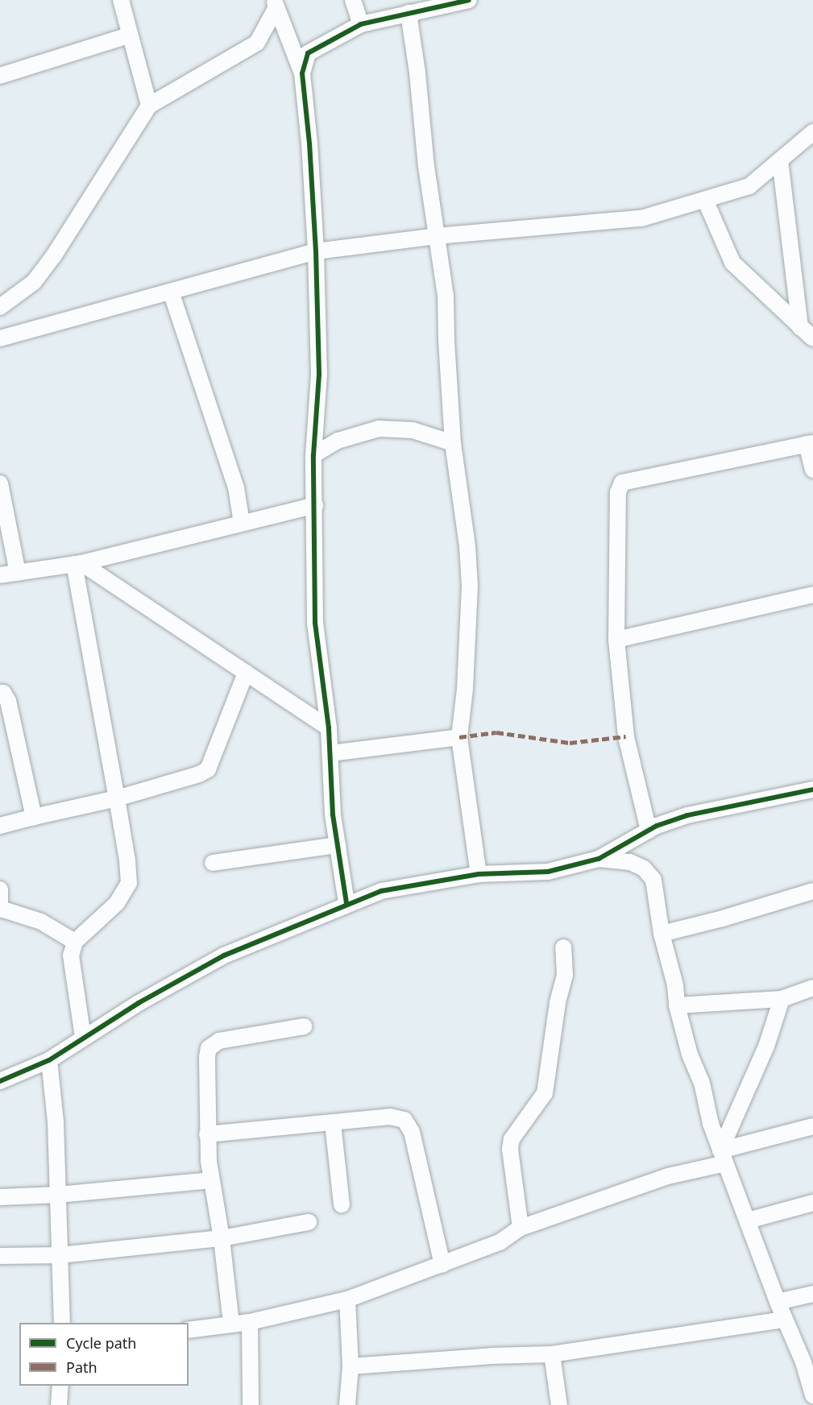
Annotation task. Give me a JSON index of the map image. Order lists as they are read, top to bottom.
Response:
{
  "legend": ["Cycle path", "Path"]
}
